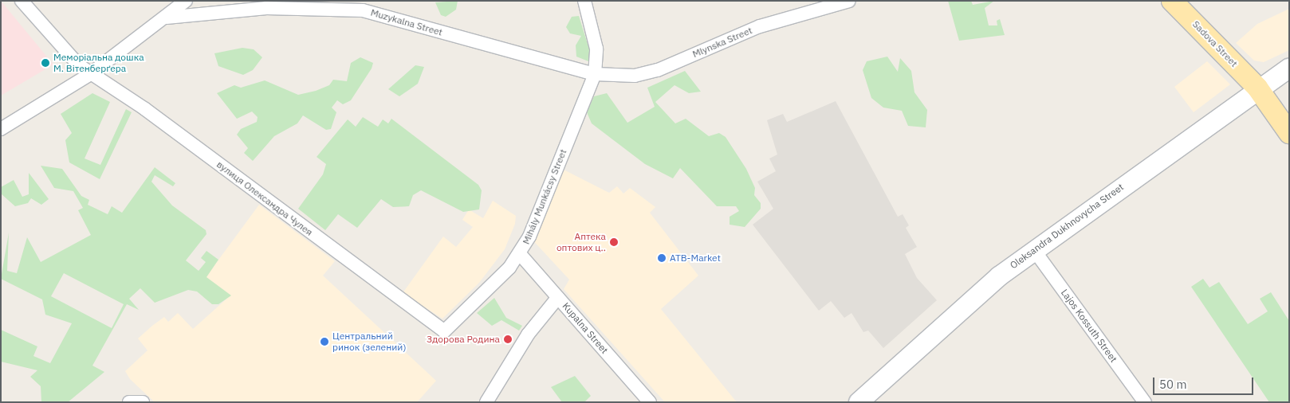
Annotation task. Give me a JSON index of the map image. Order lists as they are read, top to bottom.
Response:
{
  "streets": {
    "main road": ["Sadova Street"],
    "street": [
      "Muzykalna Street",
      "Mlynska Street",
      "Mihály Munkácsy Street",
      "вулиця Олександра Чулея",
      "Oleksandra Dukhnovycha Street",
      "Lajos Kossuth Street",
      "Kupalna Street"
    ]
  },
  "crossings": [
    ["Muzykalna Street", "Mlynska Street"],
    ["Muzykalna Street", "Mihály Munkácsy Street"],
    ["Mlynska Street", "Mihály Munkácsy Street"],
    ["Sadova Street", "Oleksandra Dukhnovycha Street"],
    ["Mihály Munkácsy Street", "вулиця Олександра Чулея"],
    ["Mihály Munkácsy Street", "Kupalna Street"],
    ["Oleksandra Dukhnovycha Street", "Lajos Kossuth Street"]
  ],
  "places": [
    "Меморіальна дошка М. Вітенберґера",
    "Аптека оптових ц‥",
    "ATB-Market",
    "Здорова Родина",
    "Центральний ринок (зелений)"
  ],
  "scale_bar": "50 m"
}
